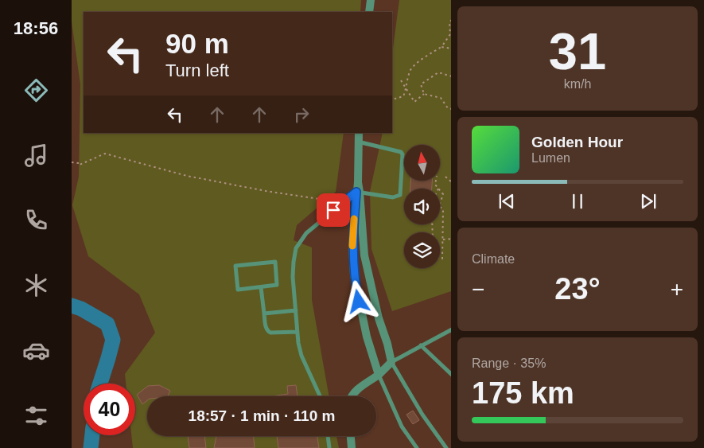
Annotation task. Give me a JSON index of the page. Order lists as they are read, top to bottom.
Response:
{
  "north": "top",
  "page": {
    "tabs": "18:56",
    "tile": [
      ["31", "km/h"],
      "Climate",
      ["Range · 35%", "175 km"]
    ],
    "turn": ["90 m", "Turn left"],
    "song": ["Golden Hour", "Lumen"],
    "heat": ["−", "23°", "+"],
    "limit": "40",
    "trip": "18:57 · 1 min · 110 m"
  }
}
